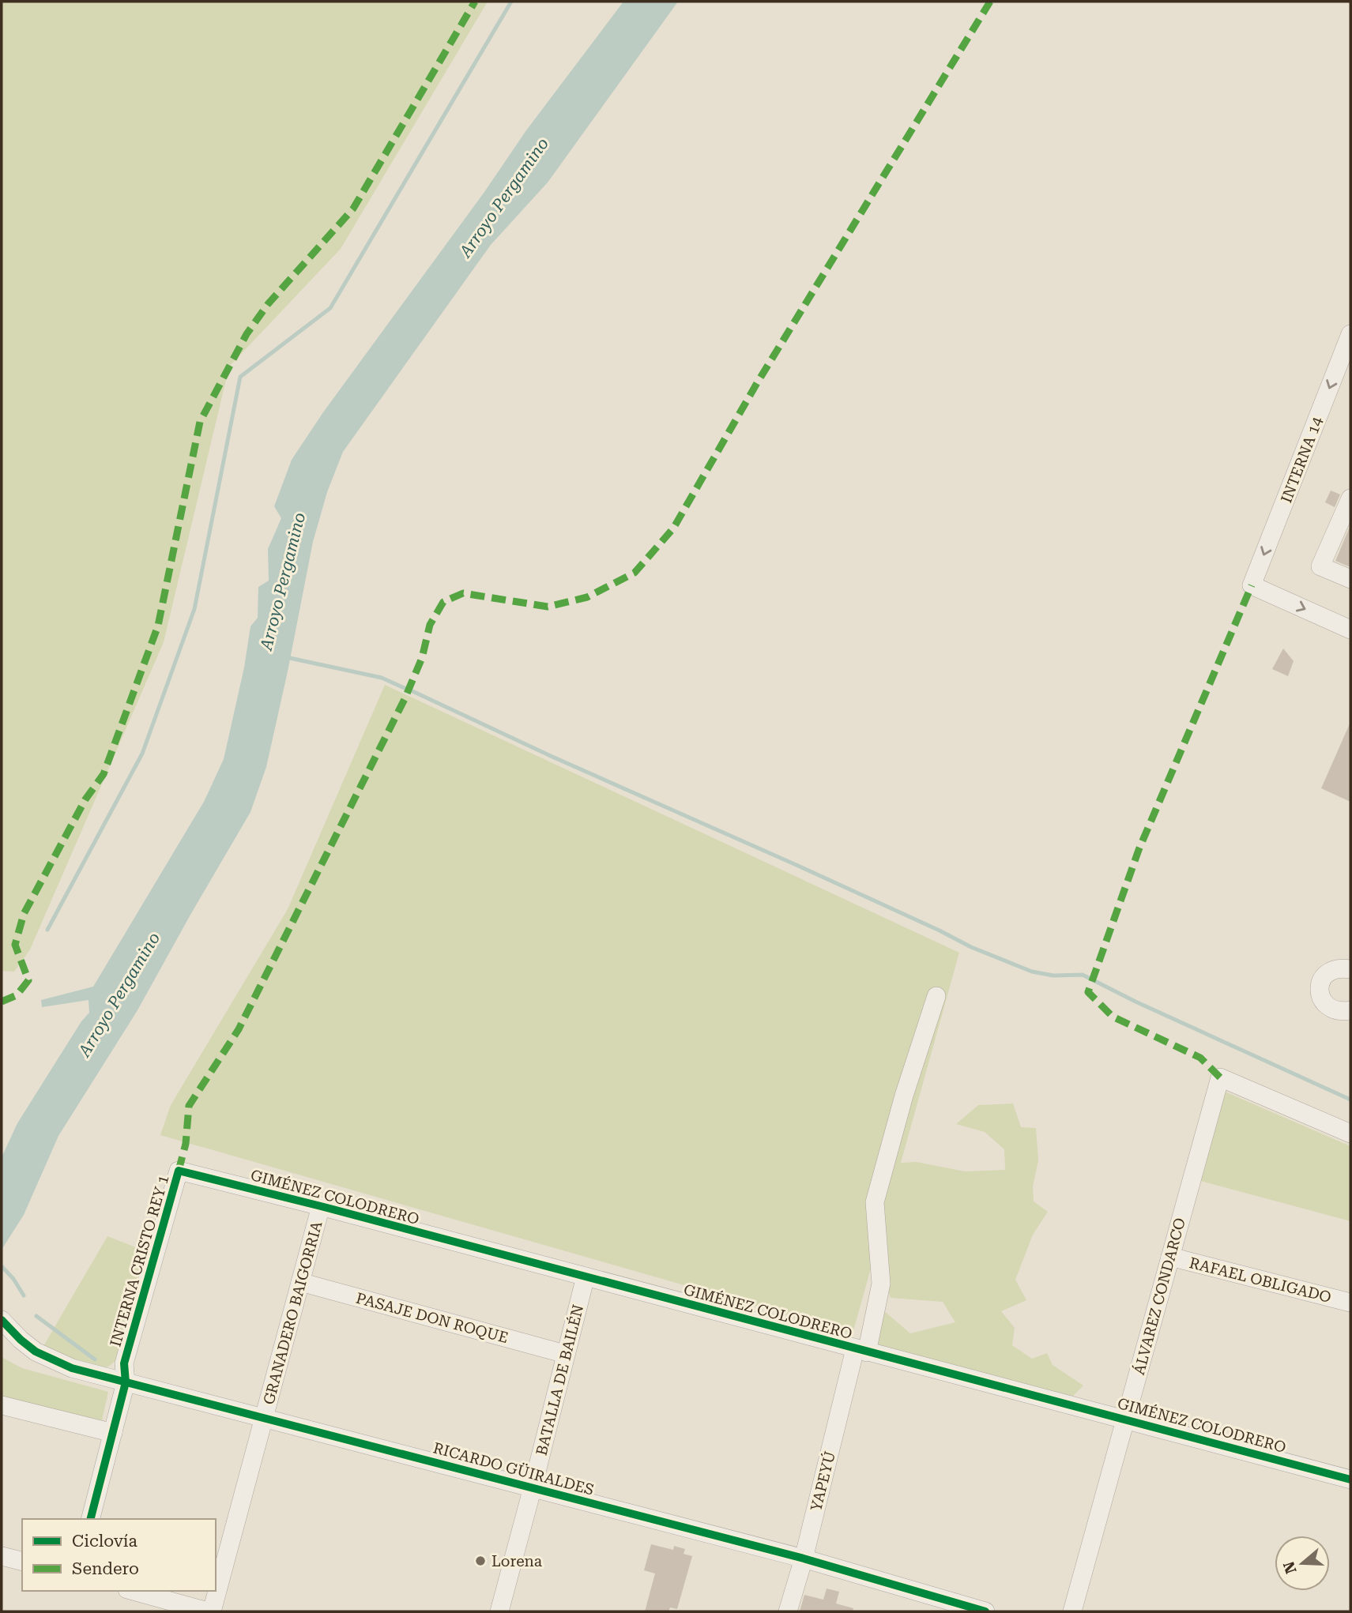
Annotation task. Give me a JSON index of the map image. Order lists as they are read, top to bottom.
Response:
{
  "streets": {
    "street": [
      "INTERNA 14",
      "GIMÉNEZ COLODRERO",
      "INTERNA CRISTO REY 1",
      "RAFAEL OBLIGADO",
      "ÁLVAREZ CONDARCO",
      "GRANADERO BAIGORRIA",
      "PASAJE DON ROQUE",
      "BATALLA DE BAILÉN",
      "RICARDO GÜIRALDES",
      "YAPEYÚ"
    ]
  },
  "crossings": [
    ["GIMÉNEZ COLODRERO", "INTERNA CRISTO REY 1"],
    ["GIMÉNEZ COLODRERO", "ÁLVAREZ CONDARCO"],
    ["GIMÉNEZ COLODRERO", "GRANADERO BAIGORRIA"],
    ["GIMÉNEZ COLODRERO", "BATALLA DE BAILÉN"],
    ["GIMÉNEZ COLODRERO", "YAPEYÚ"],
    ["INTERNA CRISTO REY 1", "RICARDO GÜIRALDES"],
    ["RAFAEL OBLIGADO", "ÁLVAREZ CONDARCO"],
    ["GRANADERO BAIGORRIA", "PASAJE DON ROQUE"],
    ["GRANADERO BAIGORRIA", "RICARDO GÜIRALDES"],
    ["PASAJE DON ROQUE", "BATALLA DE BAILÉN"],
    ["BATALLA DE BAILÉN", "RICARDO GÜIRALDES"],
    ["RICARDO GÜIRALDES", "YAPEYÚ"]
  ],
  "water": ["Arroyo Pergamino"],
  "places": ["Lorena"],
  "legend": ["Ciclovía", "Sendero"],
  "north": "left"
}
